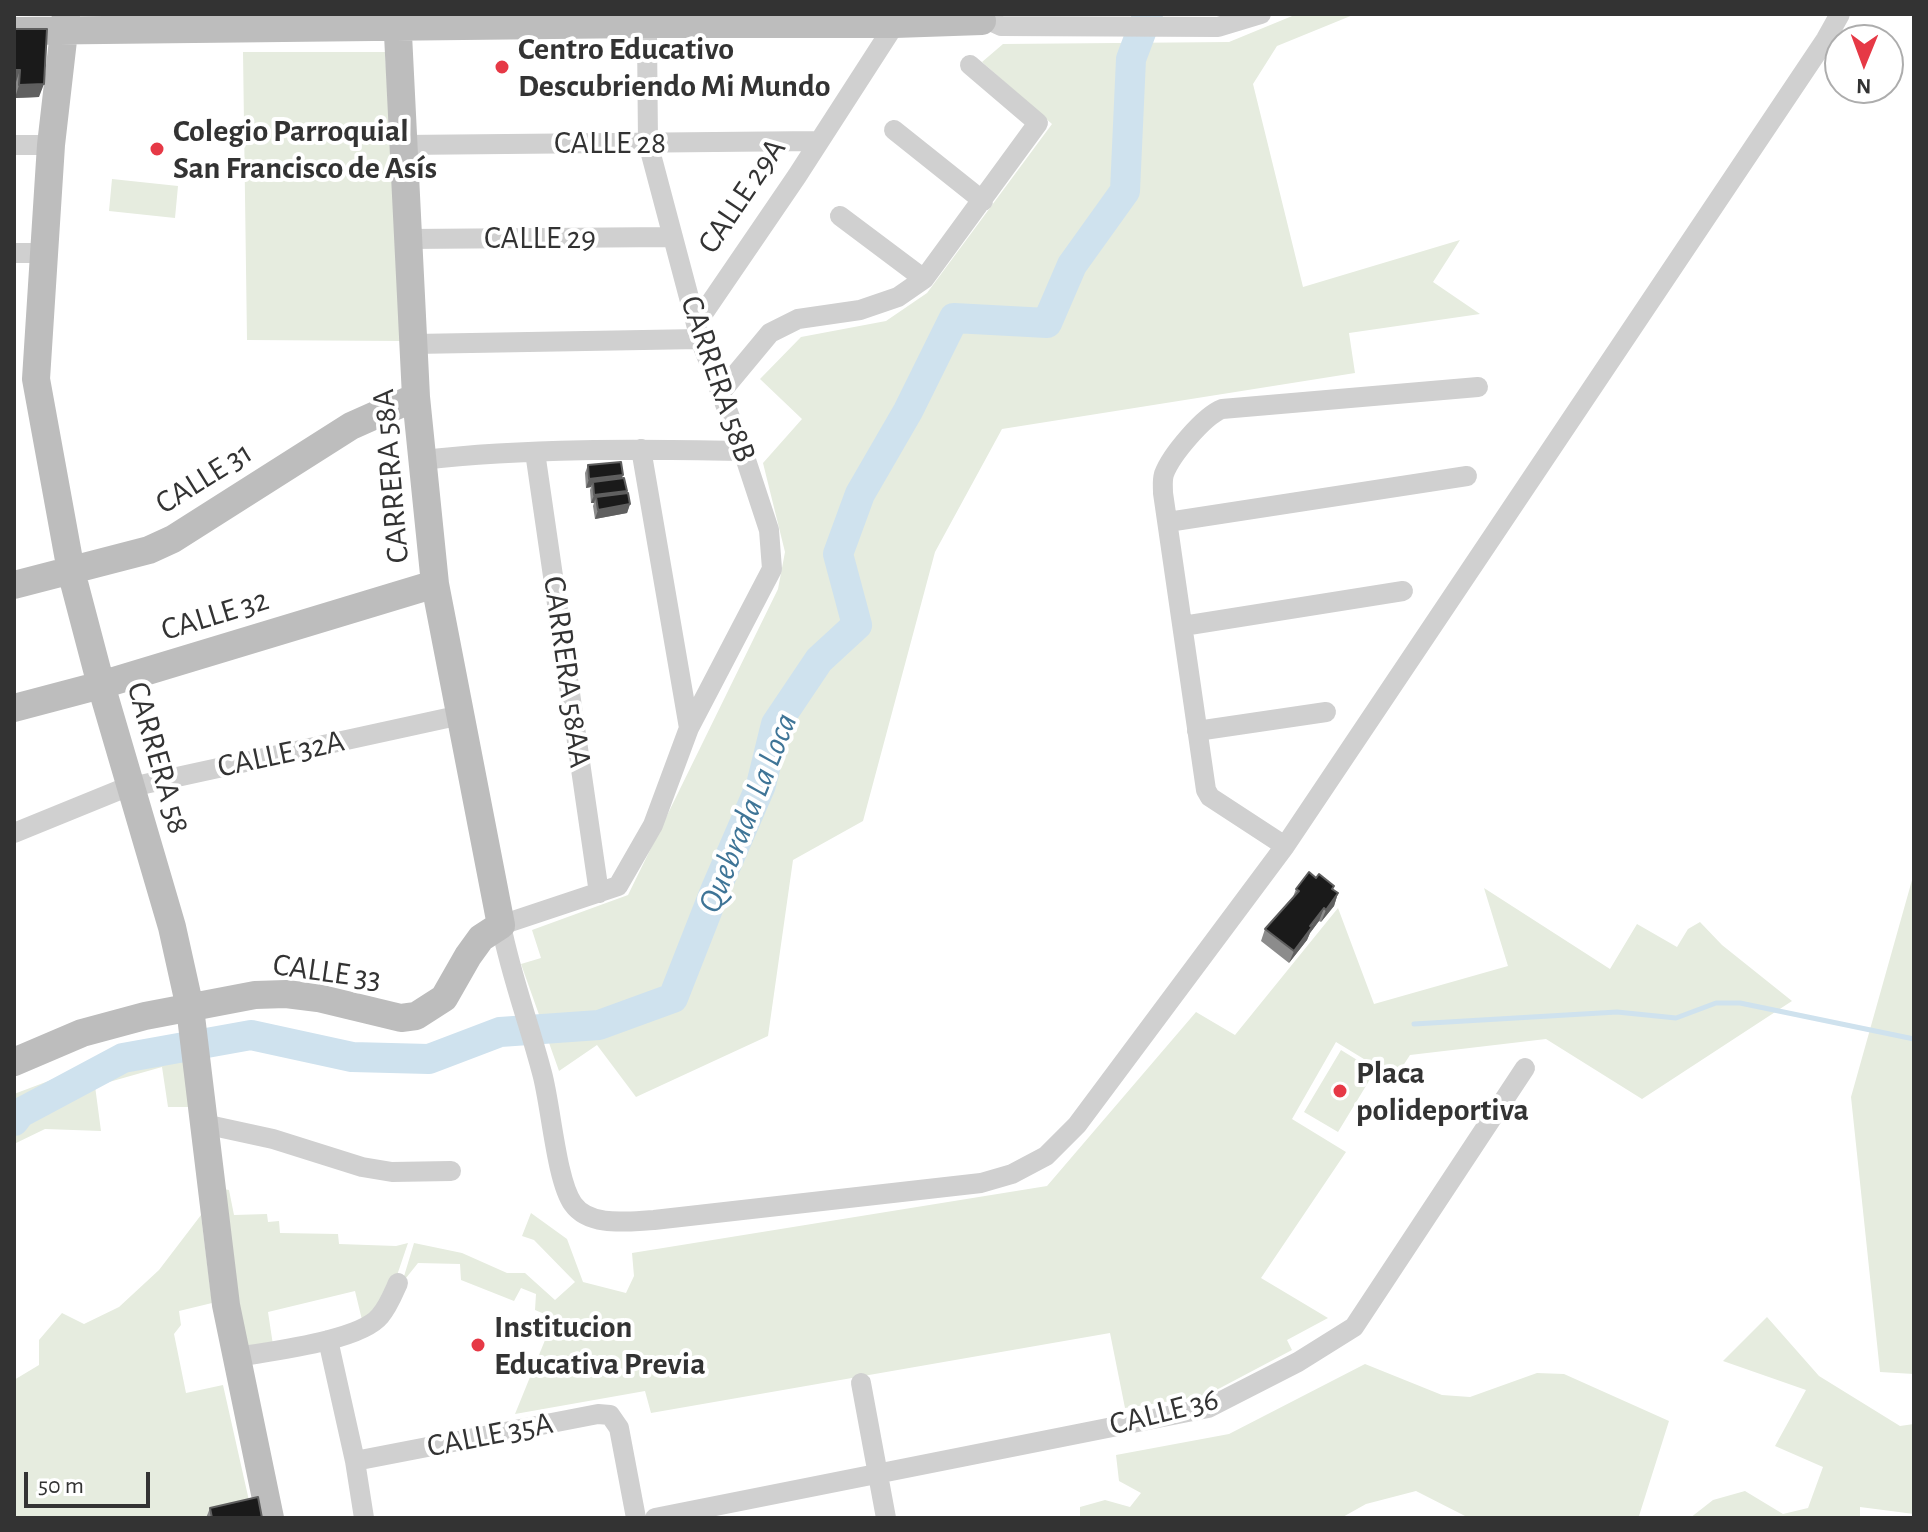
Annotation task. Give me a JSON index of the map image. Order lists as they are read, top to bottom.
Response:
{
  "streets": {
    "main road": [
      "CARRERA 58A",
      "CALLE 31",
      "CALLE 32",
      "CARRERA 58",
      "CALLE 33"
    ],
    "street": [
      "CALLE 28",
      "CALLE 29A",
      "CALLE 29",
      "CARRERA 58B",
      "CARRERA 58AA",
      "CALLE 32A",
      "CALLE 36",
      "CALLE 35A"
    ]
  },
  "crossings": [
    ["CALLE 28", "CALLE 29A"],
    ["CALLE 28", "CARRERA 58B"],
    ["CALLE 28", "CARRERA 58A"],
    ["CALLE 29A", "CARRERA 58B"],
    ["CALLE 29", "CARRERA 58B"],
    ["CALLE 29", "CARRERA 58A"],
    ["CARRERA 58B", "CARRERA 58A"],
    ["CARRERA 58B", "CARRERA 58AA"],
    ["CARRERA 58B", "CALLE 33"],
    ["CARRERA 58A", "CALLE 31"],
    ["CARRERA 58A", "CALLE 32"],
    ["CARRERA 58A", "CALLE 32A"],
    ["CARRERA 58A", "CALLE 33"],
    ["CALLE 31", "CARRERA 58"],
    ["CALLE 32", "CARRERA 58"],
    ["CALLE 32A", "CARRERA 58"],
    ["CARRERA 58", "CALLE 33"]
  ],
  "water": ["Quebrada La Loca"],
  "places": [
    "Centro Educativo Descubriendo Mi Mundo",
    "Colegio Parroquial San Francisco de Asís",
    "Placa polideportiva",
    "Institucion Educativa Previa"
  ],
  "scale_bar": "50 m",
  "north": "bottom"
}
